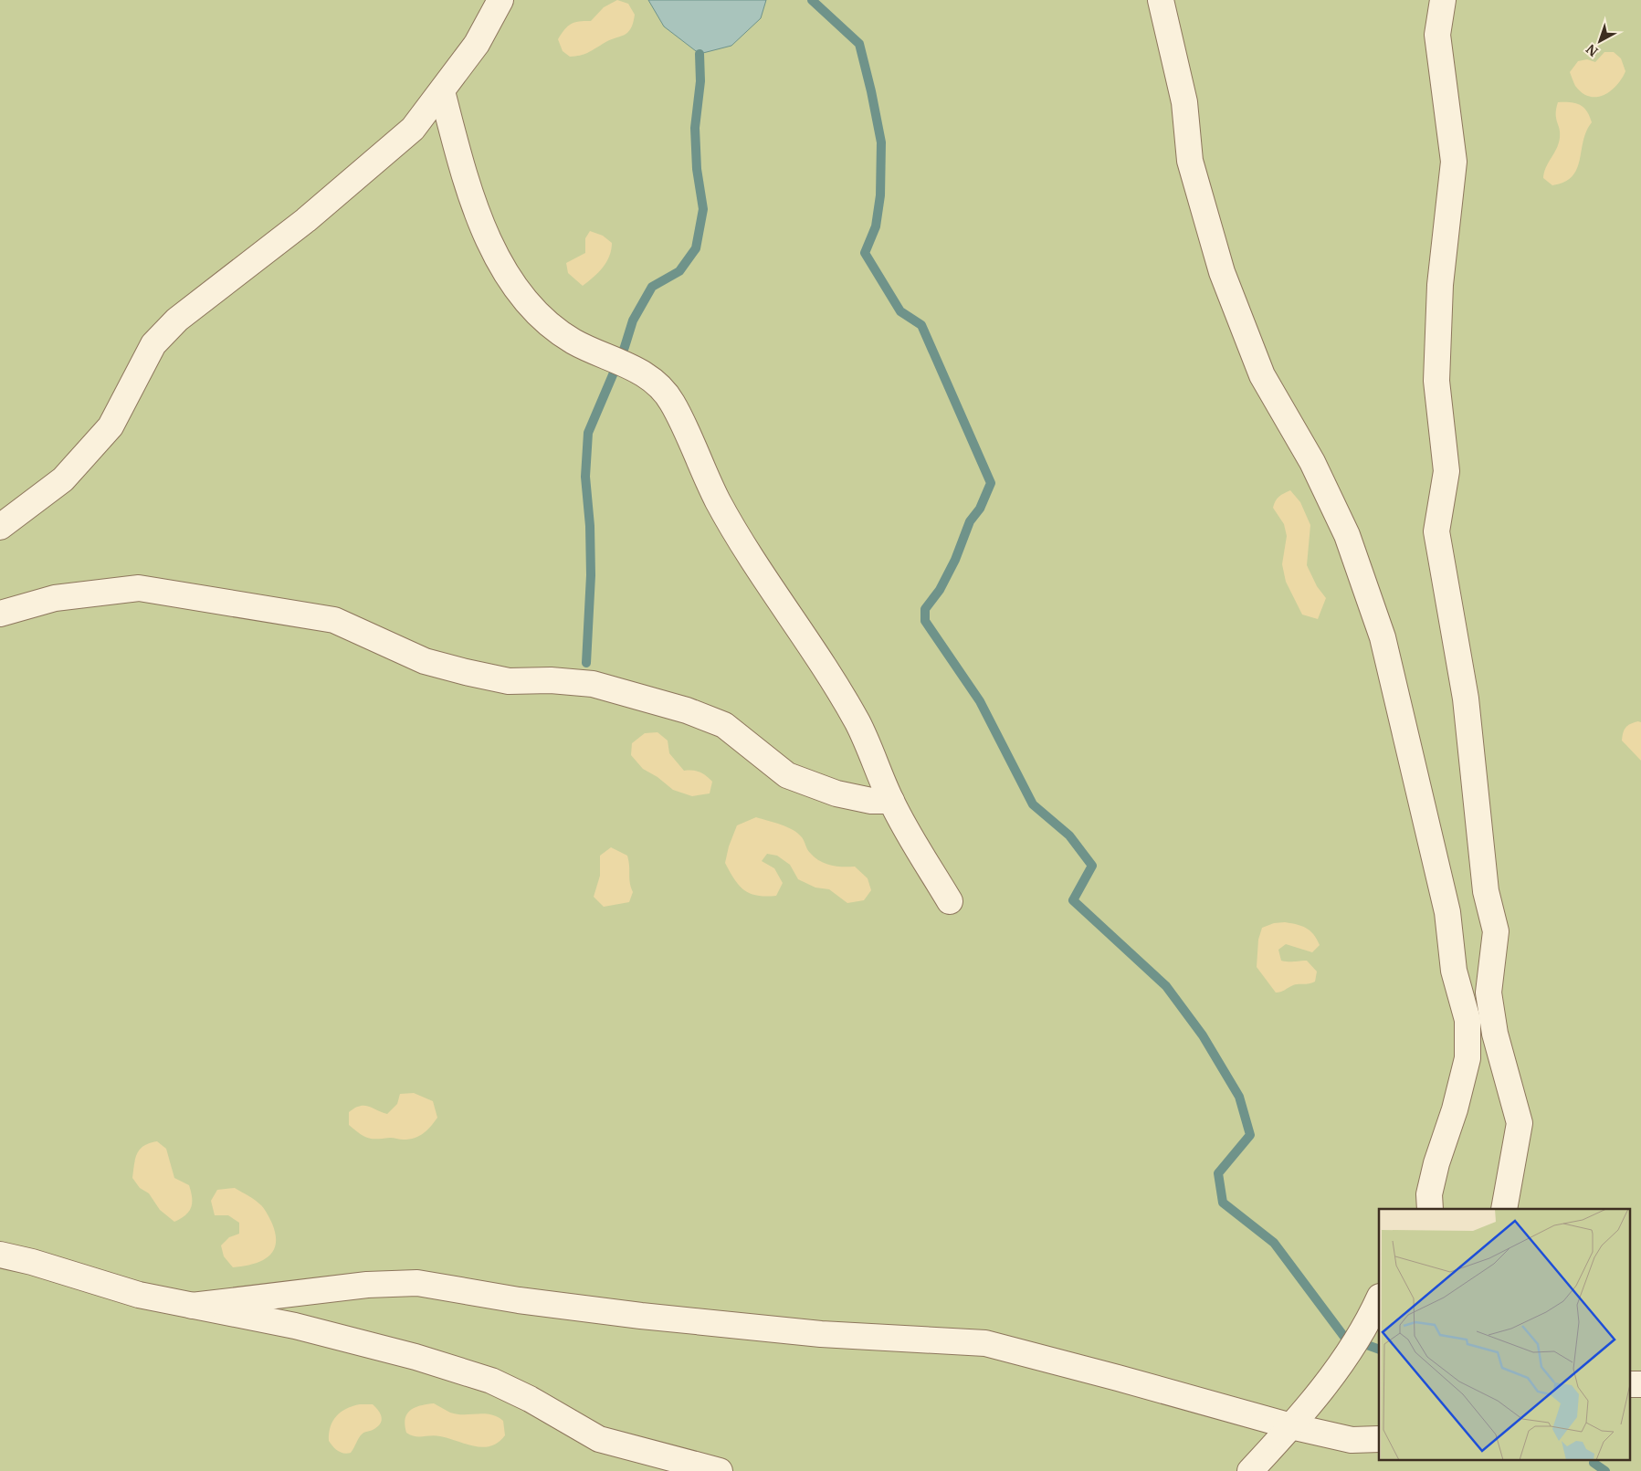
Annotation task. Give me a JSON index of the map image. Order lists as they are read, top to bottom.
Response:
{
  "north": "bottom left"
}
